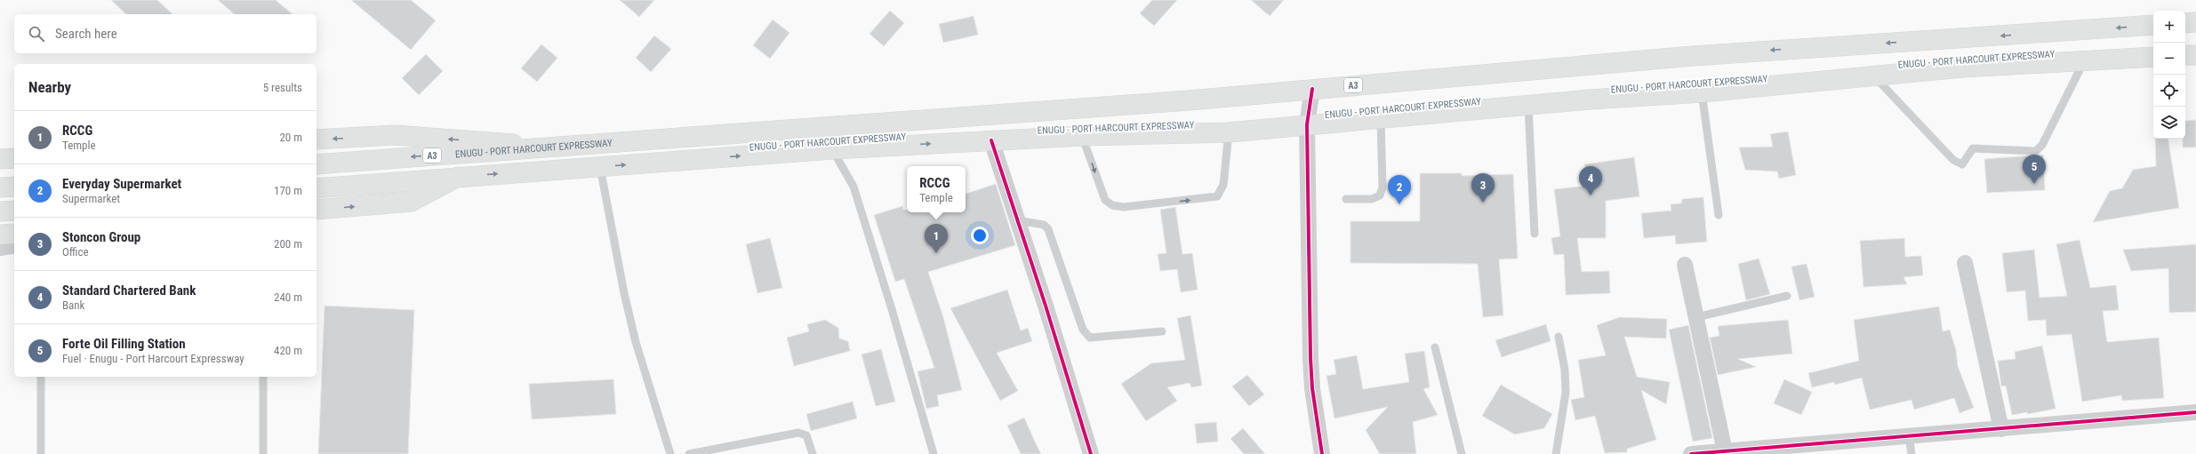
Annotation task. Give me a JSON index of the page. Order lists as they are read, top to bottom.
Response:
{
  "streets": {
    "main road": ["ENUGU - PORT HARCOURT EXPRESSWAY", "A3"]
  },
  "page": {
    "map_buttons": ["+", "−"],
    "search": "Search here",
    "heading": ["Nearby", "5 results"],
    "list": [
      {
        "mark": "1",
        "name": "RCCG",
        "note": "Temple",
        "value": "20 m"
      },
      {
        "mark": "2",
        "name": "Everyday Supermarket",
        "note": "Supermarket",
        "value": "170 m"
      },
      {
        "mark": "3",
        "name": "Stoncon Group",
        "note": "Office",
        "value": "200 m"
      },
      {
        "mark": "4",
        "name": "Standard Chartered Bank",
        "note": "Bank",
        "value": "240 m"
      },
      {
        "mark": "5",
        "name": "Forte Oil Filling Station",
        "note": "Fuel · Enugu - Port Harcourt Expressway",
        "value": "420 m"
      }
    ],
    "pins": [
      "5",
      "4",
      "3",
      "2",
      "1"
    ],
    "popup": ["RCCG", "Temple"]
  }
}
